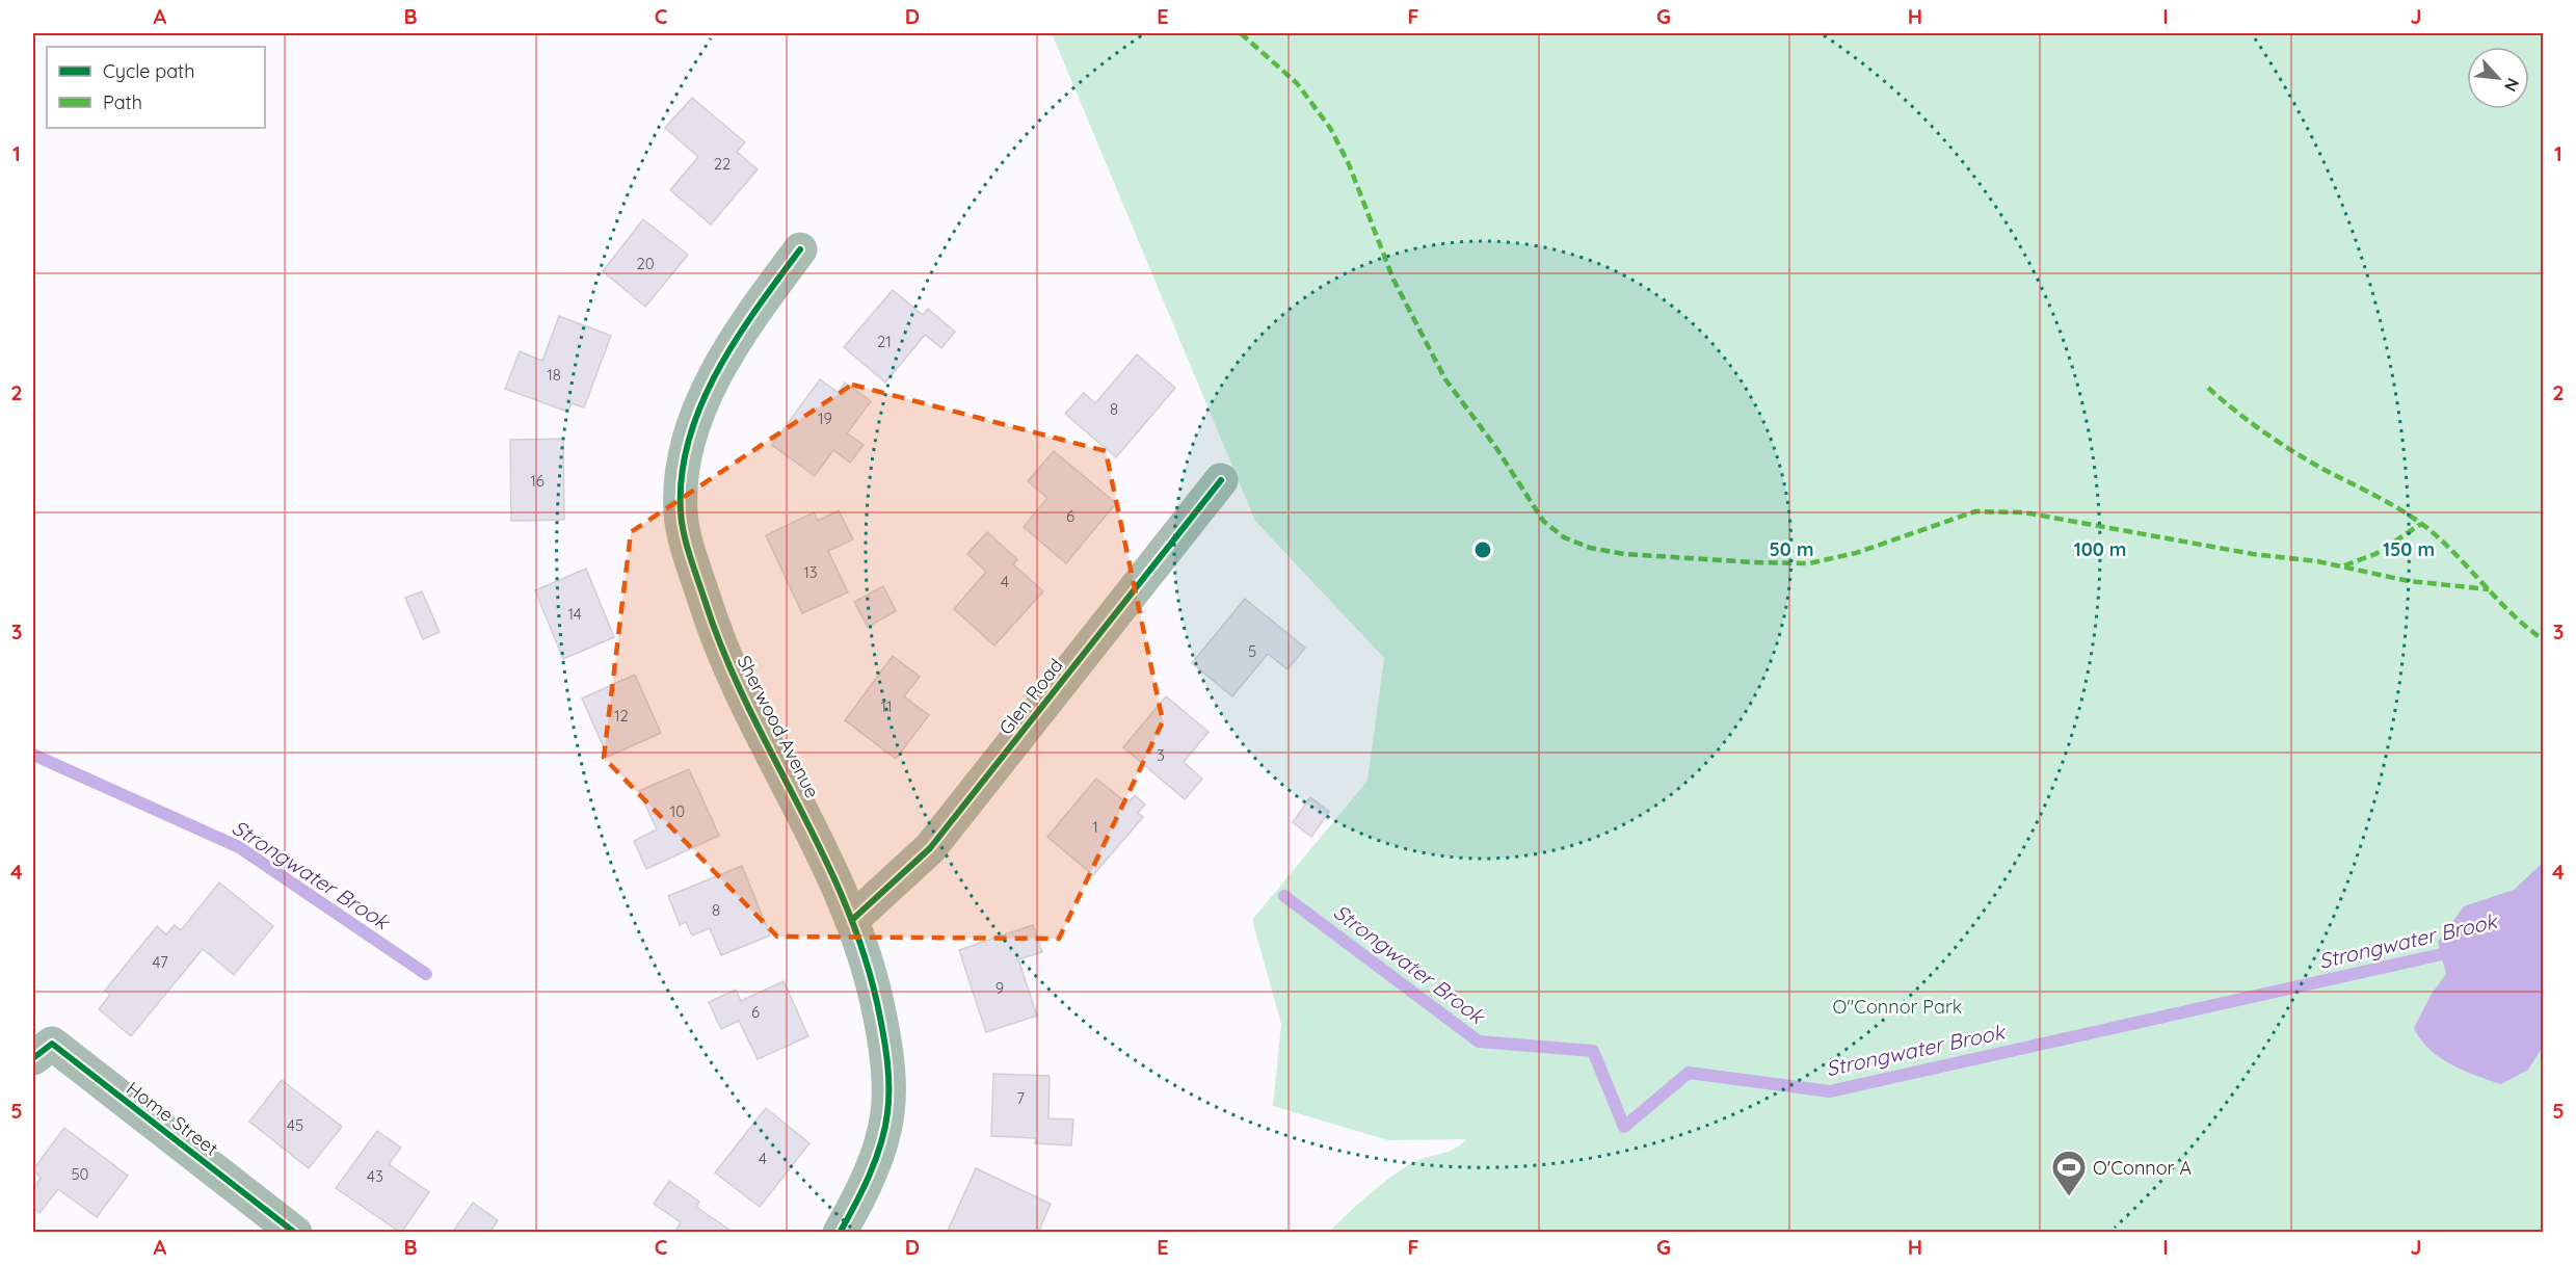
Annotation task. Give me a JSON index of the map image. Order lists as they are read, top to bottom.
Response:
{
  "streets": {
    "street": ["Glen Road", "Sherwood Avenue", "Home Street"]
  },
  "crossings": [
    ["Glen Road", "Sherwood Avenue"]
  ],
  "water": ["Strongwater Brook"],
  "parks": ["O\"Connor Park"],
  "places": {
    "sports": ["O'Connor A"]
  },
  "house_numbers": [
    "22",
    "20",
    "21",
    "18",
    "8",
    "19",
    "16",
    "6",
    "13",
    "4",
    "14",
    "5",
    "11",
    "12",
    "3",
    "10",
    "1",
    "8",
    "47",
    "9",
    "6",
    "7",
    "45",
    "4",
    "50",
    "43"
  ],
  "legend": ["Cycle path", "Path"],
  "north": "bottom right",
  "grid": {
    "columns": [
      "A",
      "B",
      "C",
      "D",
      "E",
      "F",
      "G",
      "H",
      "I",
      "J"
    ],
    "rows": [
      "1",
      "2",
      "3",
      "4",
      "5"
    ]
  },
  "rings": ["50 m", "100 m", "150 m"]
}
